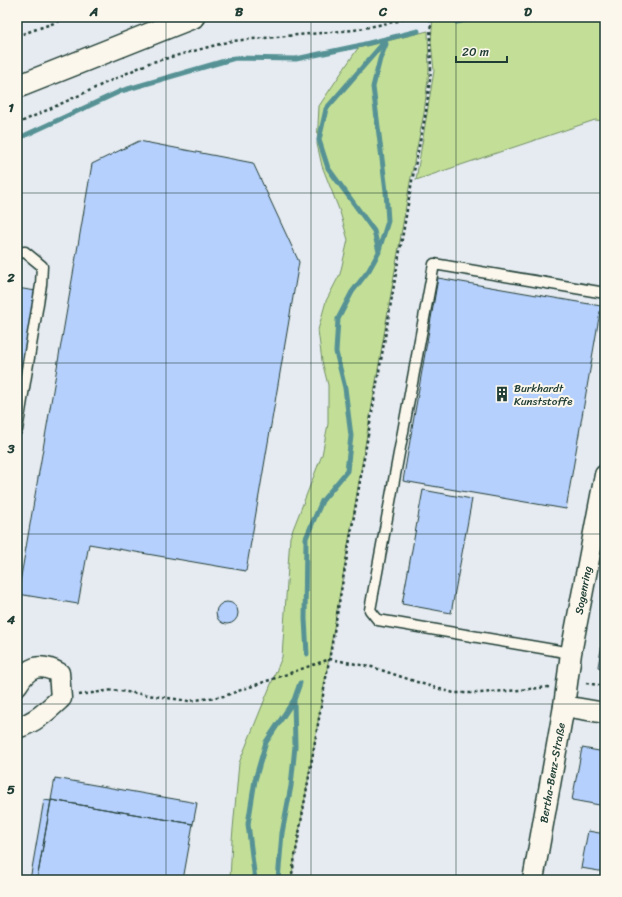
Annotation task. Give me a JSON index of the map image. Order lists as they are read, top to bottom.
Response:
{
  "streets": {
    "street": ["Sogenring", "Bertha-Benz-Straße"]
  },
  "crossings": [
    ["Sogenring", "Bertha-Benz-Straße"]
  ],
  "places": {
    "building": ["Burkhardt Kunststoffe"]
  },
  "scale_bar": "20 m",
  "grid": {
    "columns": [
      "A",
      "B",
      "C",
      "D"
    ],
    "rows": [
      "1",
      "2",
      "3",
      "4",
      "5"
    ]
  }
}
